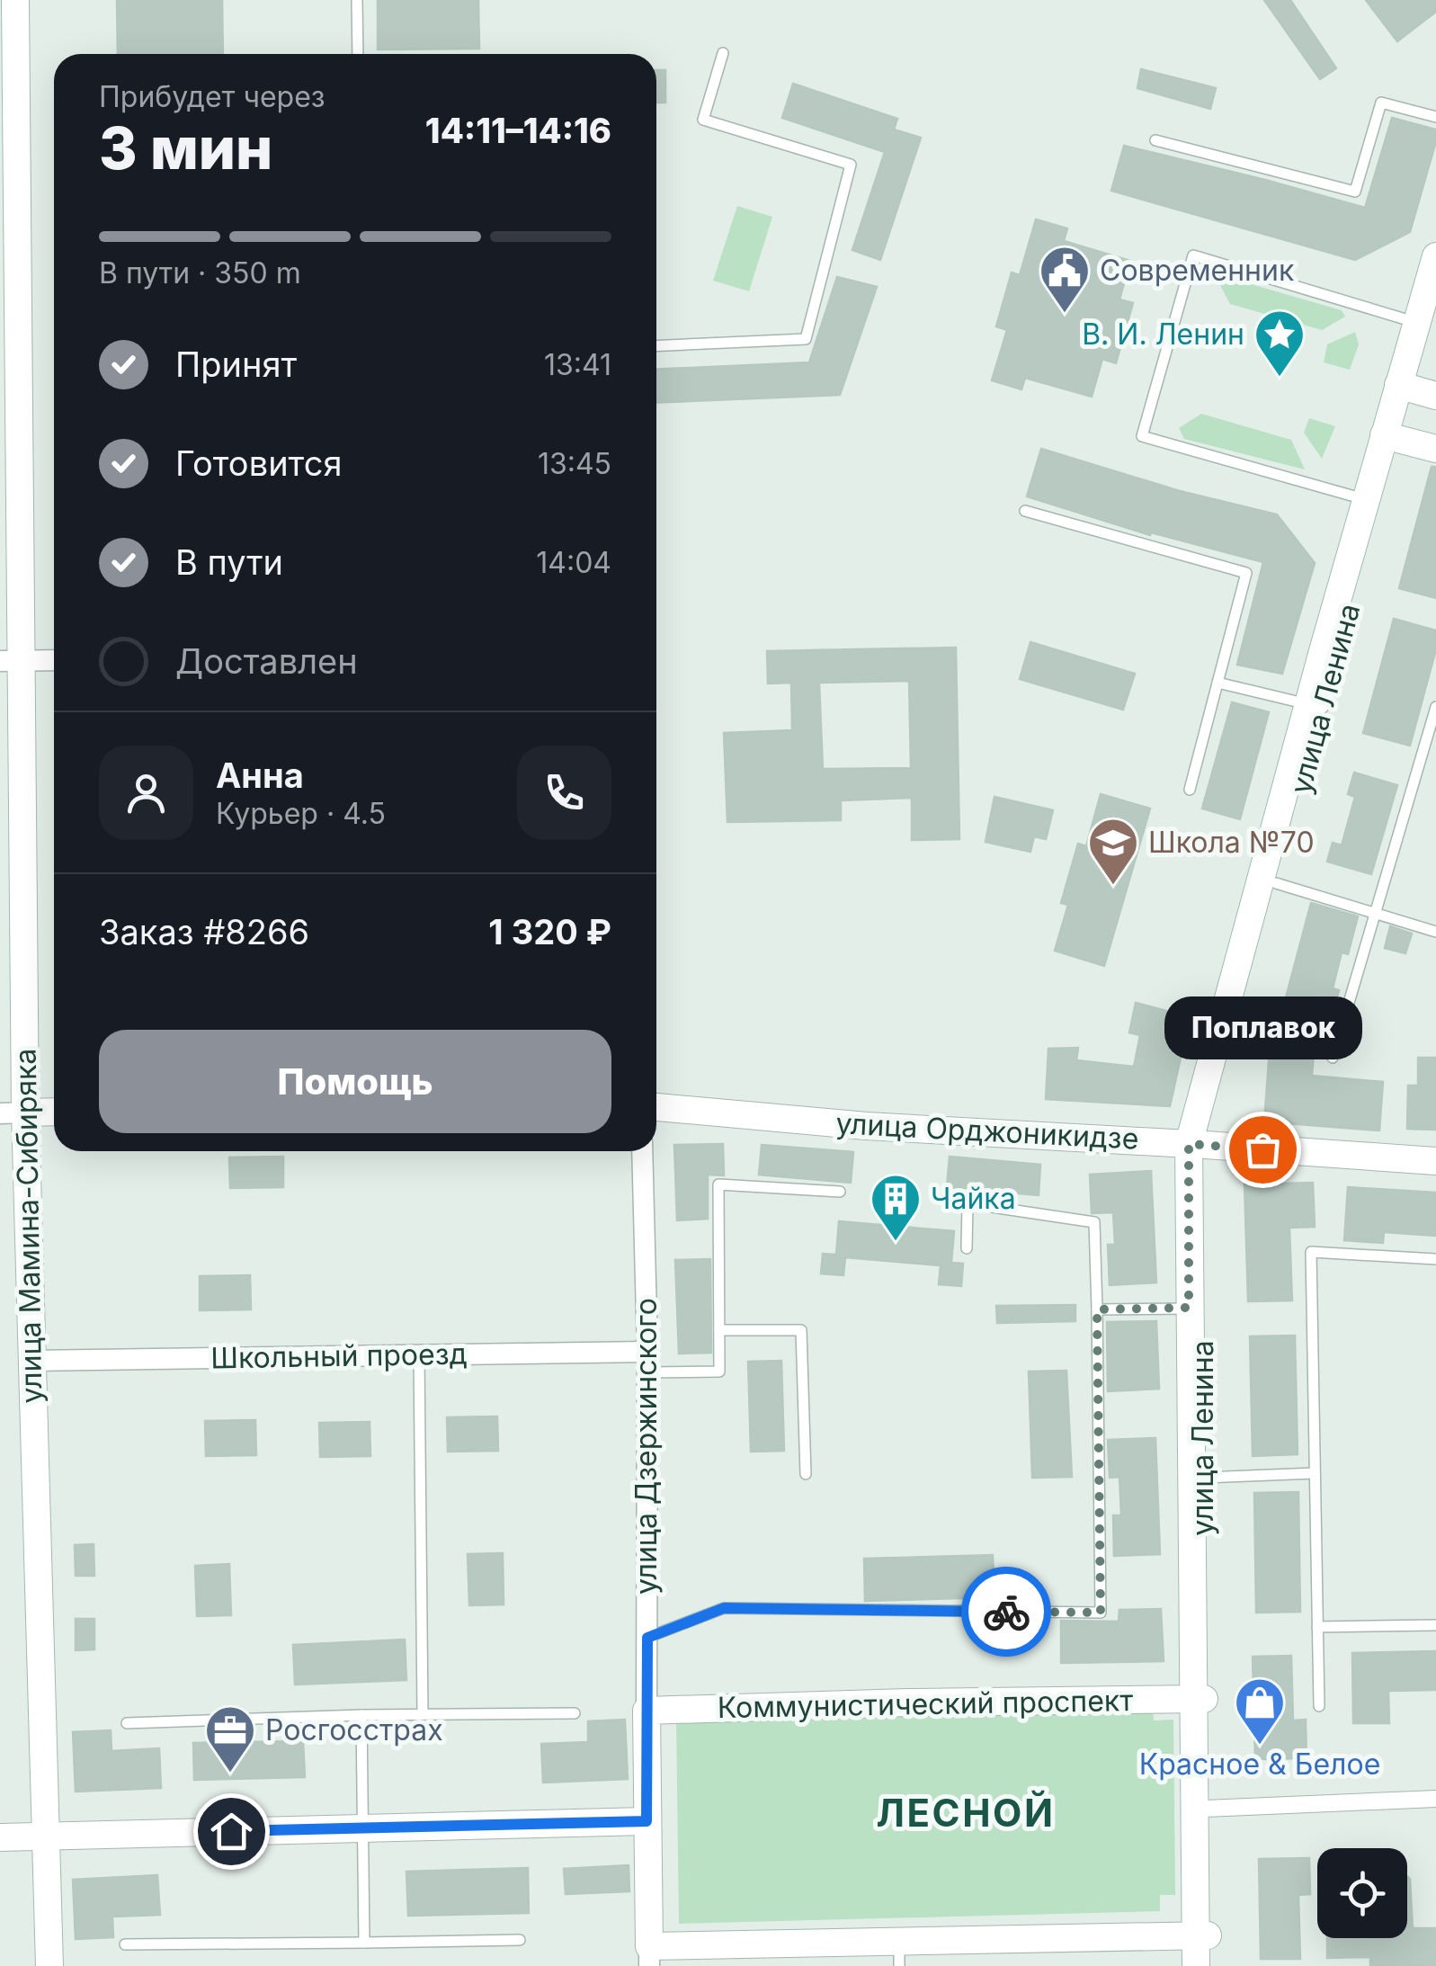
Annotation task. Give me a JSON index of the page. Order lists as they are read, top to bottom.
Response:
{
  "streets": {
    "main road": [
      "улица Ленина",
      "улица Орджоникидзе",
      "улица Мамина-Сибиряка",
      "улица Дзержинского",
      "Коммунистический проспект"
    ],
    "street": ["Школьный проезд"]
  },
  "crossings": [
    ["улица Ленина", "улица Орджоникидзе"],
    ["улица Ленина", "Коммунистический проспект"],
    ["улица Мамина-Сибиряка", "Школьный проезд"],
    ["Школьный проезд", "улица Дзержинского"],
    ["улица Дзержинского", "Коммунистический проспект"]
  ],
  "districts": ["ЛЕСНОЙ"],
  "places": {
    "public building": ["Современник"],
    "place": ["В. И. Ленин"],
    "school or university": ["Школа №70"],
    "other": ["Поплавок"],
    "building": ["Чайка"],
    "shop": ["Красное & Белое"],
    "office": ["Росгосстрах"]
  },
  "page": {
    "heading": ["3 мин", "Прибудет через", "14:11–14:16"],
    "panel": [
      "Анна",
      "Курьер · 4.5",
      "Заказ #8266",
      "1 320 ₽"
    ],
    "bar": "В пути · 350 m",
    "list": [
      ["Принят", "13:41"],
      ["Готовится", "13:45"],
      ["В пути", "14:04"],
      "Доставлен"
    ],
    "bubble": "Поплавок",
    "buttons": "Помощь"
  }
}
